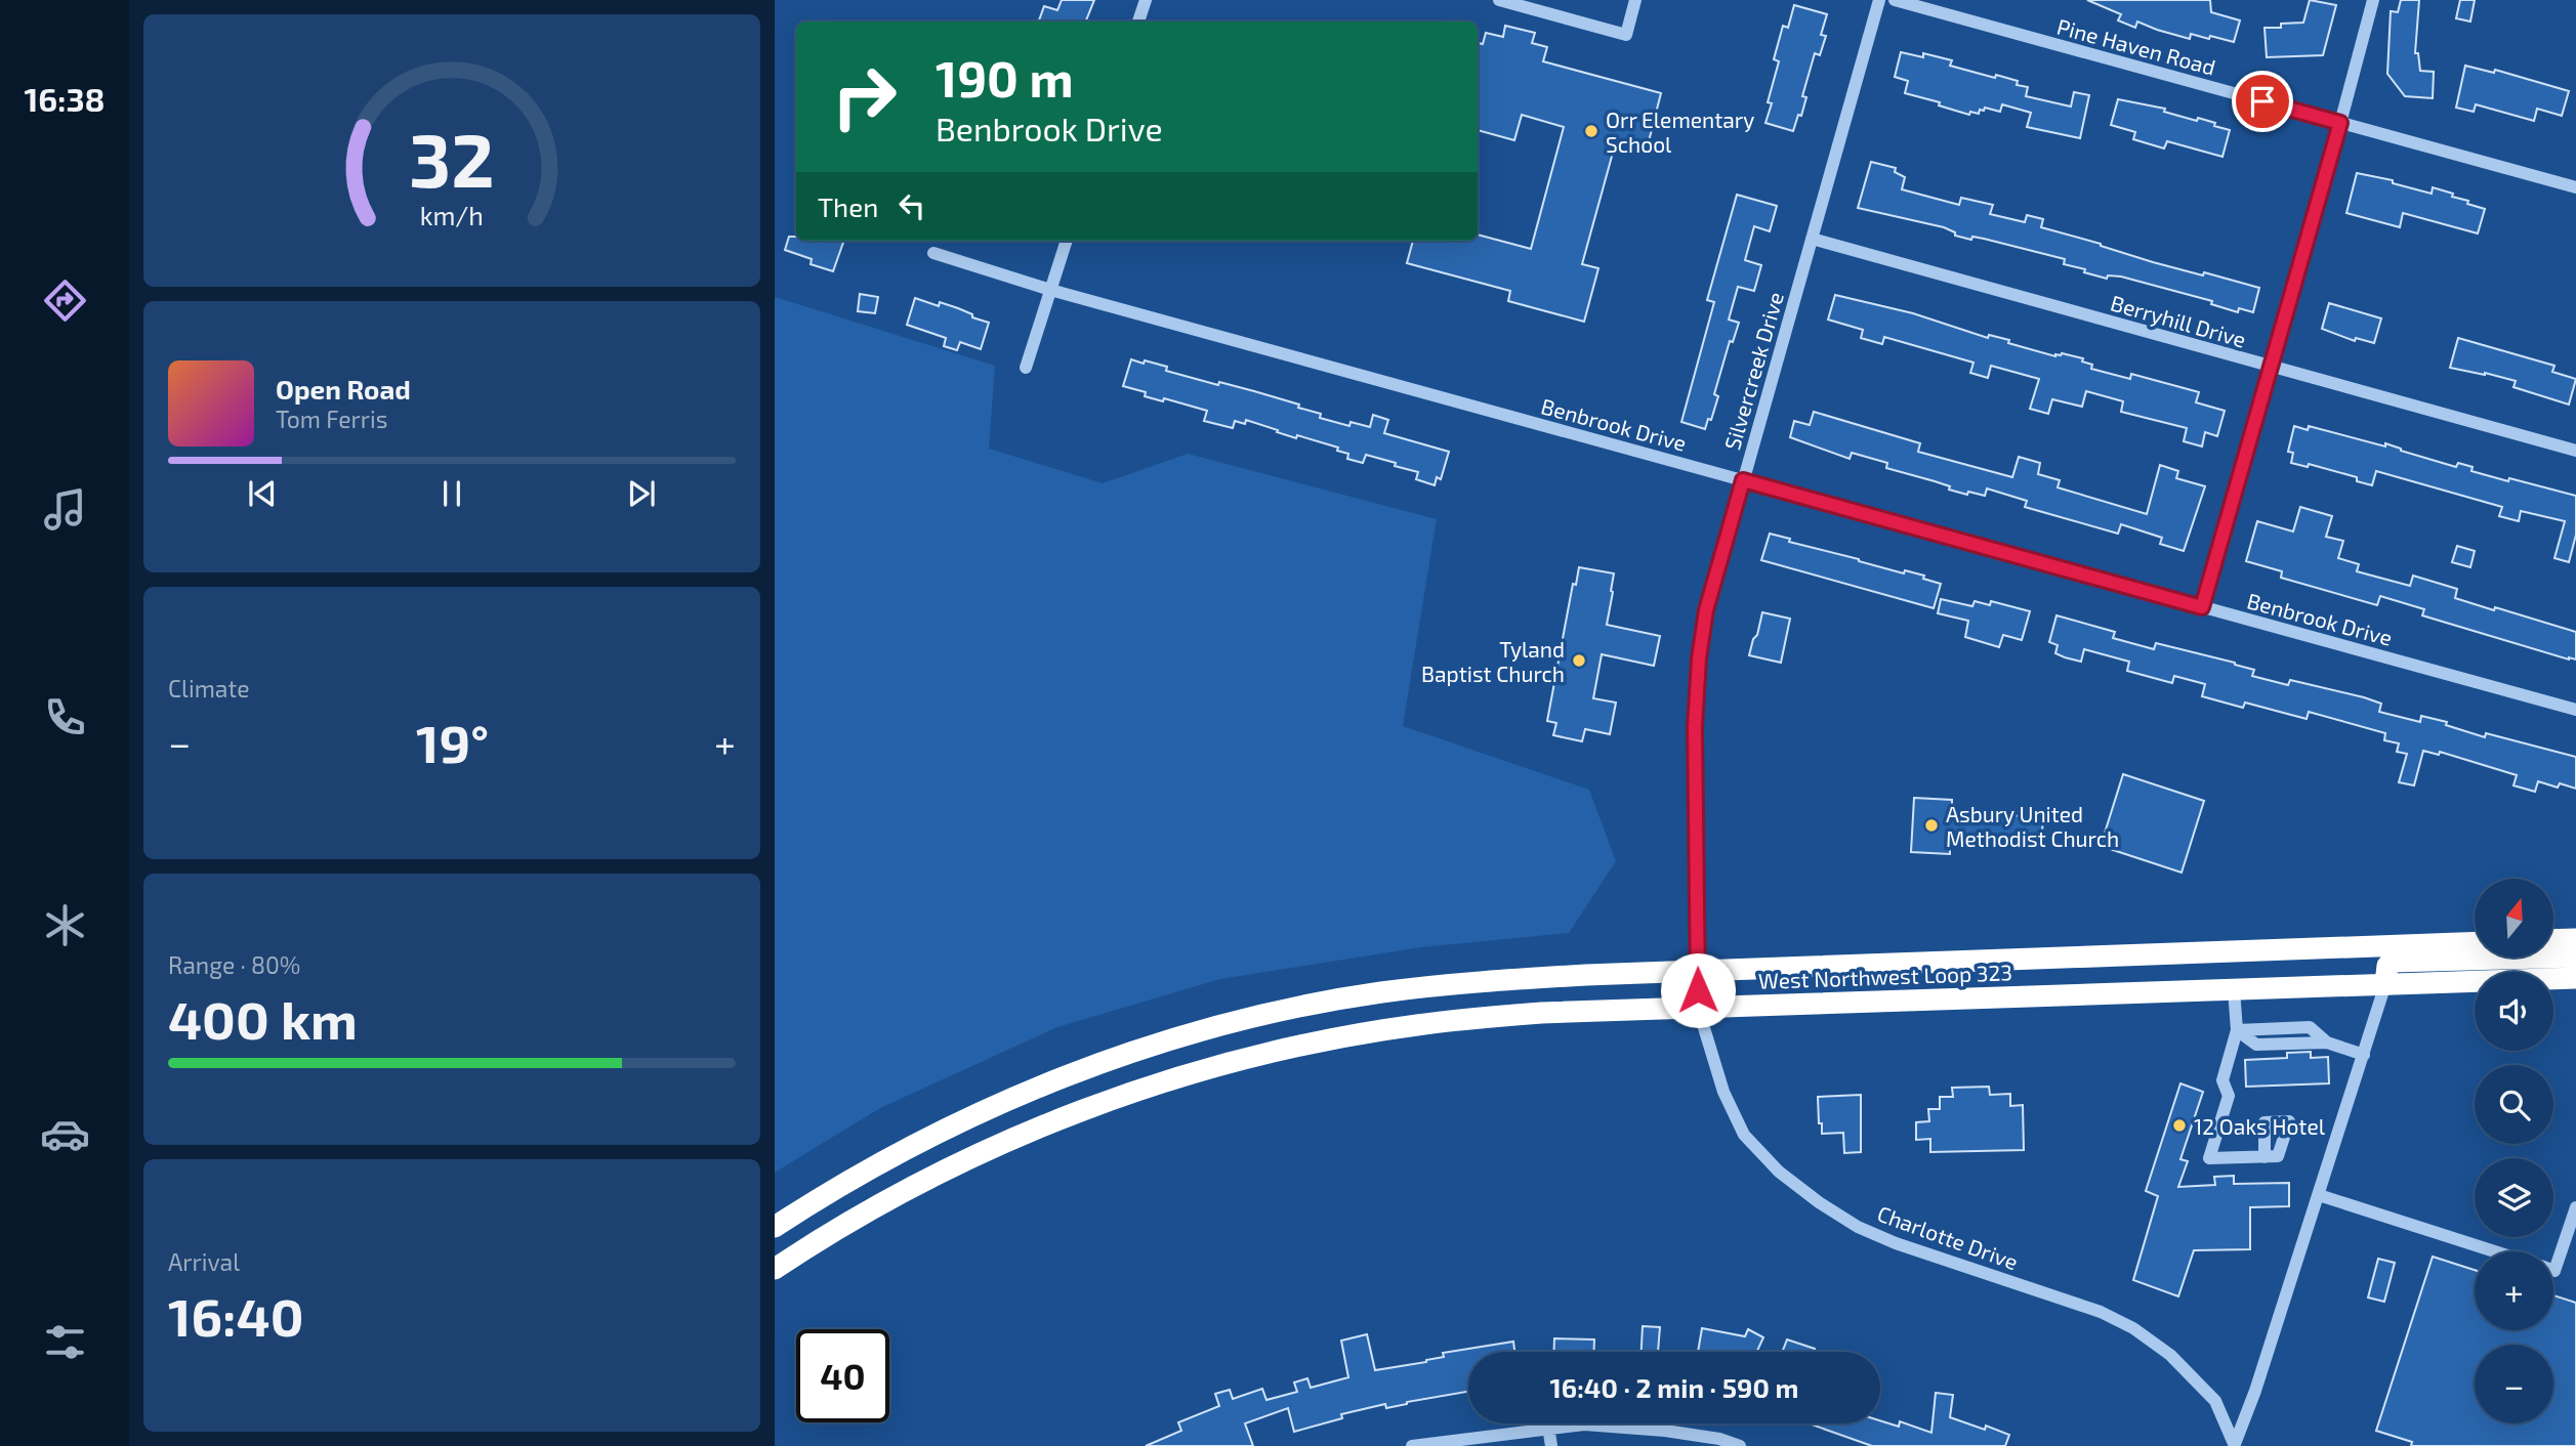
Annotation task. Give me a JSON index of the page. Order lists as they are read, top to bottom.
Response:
{
  "streets": {
    "highway": ["West Northwest Loop 323"],
    "street": [
      "Pine Haven Road",
      "Berryhill Drive",
      "Silvercreek Drive",
      "Benbrook Drive",
      "Charlotte Drive"
    ]
  },
  "crossings": [
    ["Berryhill Drive", "Silvercreek Drive"],
    ["Silvercreek Drive", "Benbrook Drive"],
    ["Silvercreek Drive", "West Northwest Loop 323"],
    ["Silvercreek Drive", "Charlotte Drive"],
    ["West Northwest Loop 323", "Charlotte Drive"]
  ],
  "places": [
    "Orr Elementary School",
    "Tyland Baptist Church",
    "Asbury United Methodist Church",
    "12 Oaks Hotel"
  ],
  "north": "top",
  "page": {
    "tabs": "16:38",
    "turn": ["190 m", "Benbrook Drive"],
    "then": "Then",
    "song": ["Open Road", "Tom Ferris"],
    "tile": [
      "Climate",
      ["Range · 80%", "400 km"],
      ["Arrival", "16:40"]
    ],
    "heat": ["−", "19°", "+"],
    "map_buttons": ["+", "−"],
    "limit": "40",
    "trip": "16:40 · 2 min · 590 m",
    "gauge": ["32", "km/h"]
  }
}
